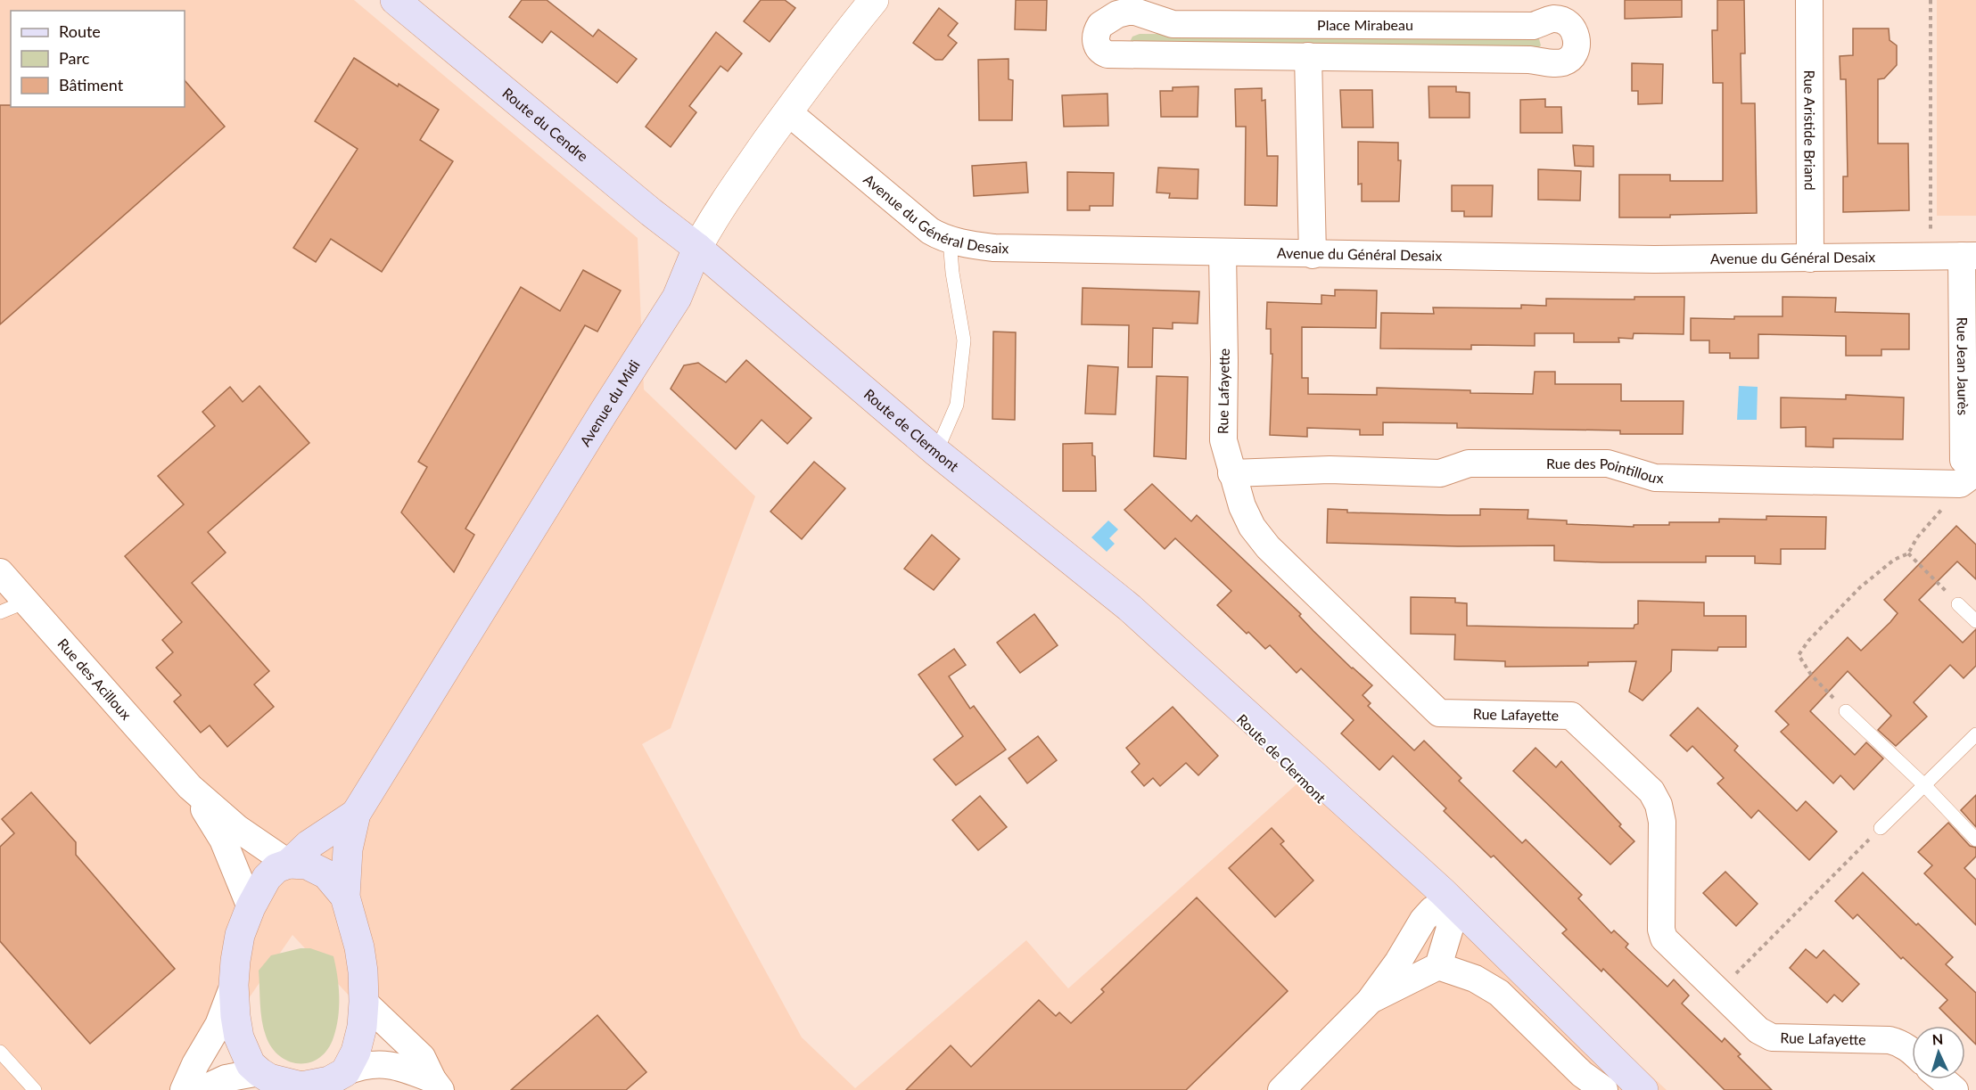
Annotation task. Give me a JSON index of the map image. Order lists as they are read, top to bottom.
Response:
{
  "streets": {
    "main road": ["Route du Cendre", "Avenue du Midi", "Route de Clermont"],
    "street": [
      "Place Mirabeau",
      "Rue Aristide Briand",
      "Avenue du Général Desaix",
      "Rue Jean Jaurès",
      "Rue Lafayette",
      "Rue des Pointilloux",
      "Rue des Acilloux"
    ]
  },
  "crossings": [
    ["Route du Cendre", "Avenue du Midi"],
    ["Route du Cendre", "Route de Clermont"],
    ["Rue Aristide Briand", "Avenue du Général Desaix"],
    ["Avenue du Général Desaix", "Rue Jean Jaurès"],
    ["Avenue du Général Desaix", "Rue Lafayette"],
    ["Avenue du Général Desaix", "Avenue du Midi"],
    ["Rue Jean Jaurès", "Rue des Pointilloux"],
    ["Rue Lafayette", "Rue des Pointilloux"],
    ["Avenue du Midi", "Route de Clermont"],
    ["Avenue du Midi", "Rue des Acilloux"]
  ],
  "legend": ["Route", "Parc", "Bâtiment"],
  "north": "top"
}
